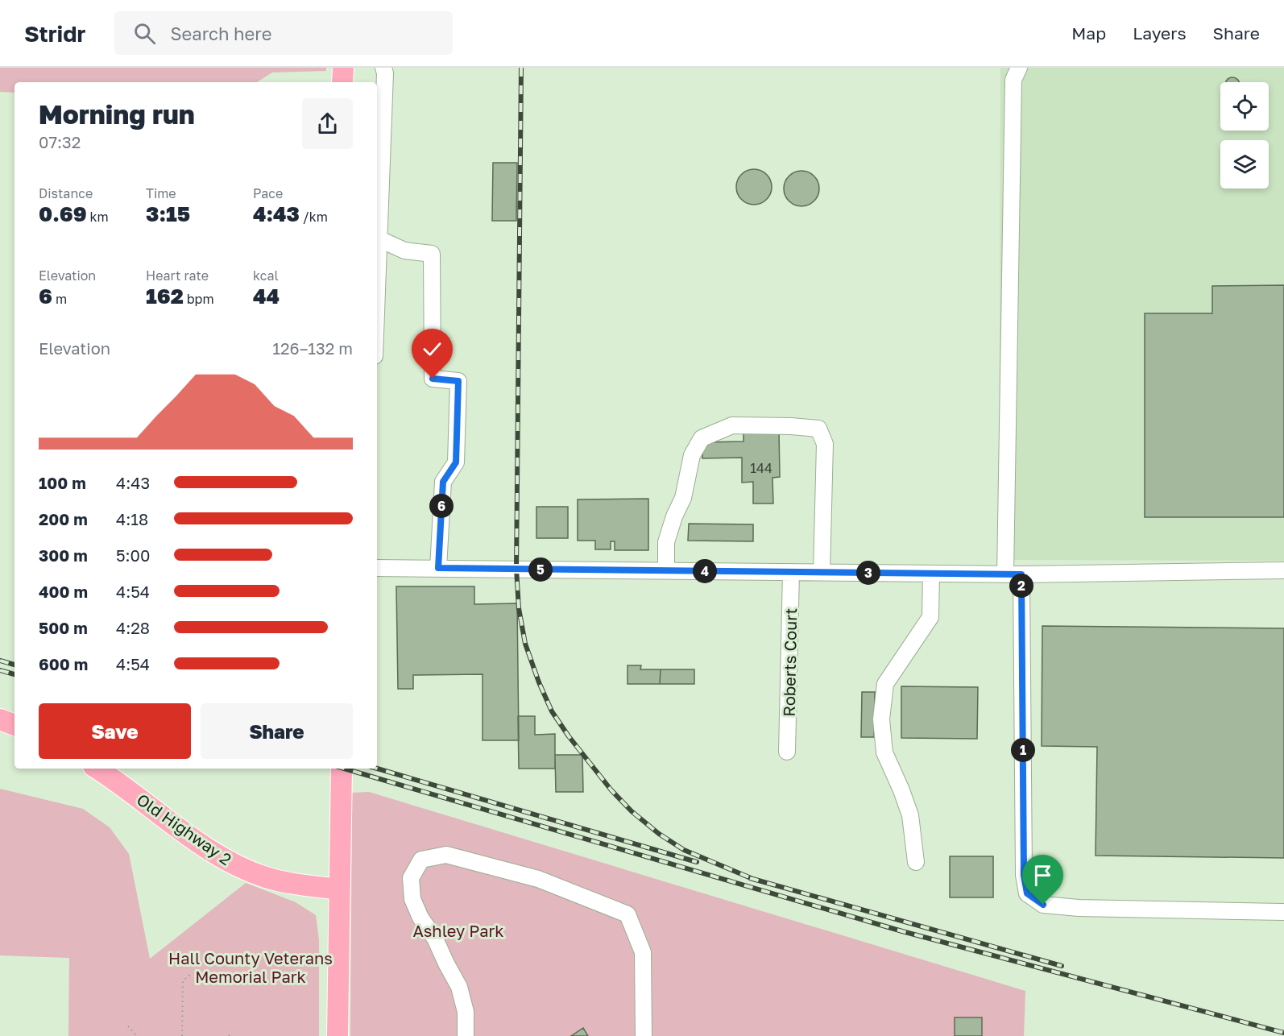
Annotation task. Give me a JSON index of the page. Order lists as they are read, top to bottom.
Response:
{
  "streets": {
    "main road": ["Old Highway 2"],
    "street": ["Roberts Court"]
  },
  "parks": ["Ashley Park", "Hall County Veterans Memorial Park"],
  "house_numbers": ["144"],
  "page": {
    "header": "Stridr",
    "search": "Search here",
    "nav": ["Map", "Layers", "Share"],
    "heading": ["Morning run", "07:32"],
    "stats": [
      ["Distance", "0.69 km"],
      ["Time", "3:15"],
      ["Pace", "4:43 /km"],
      ["Elevation", "6 m"],
      ["Heart rate", "162 bpm"],
      ["kcal", "44"]
    ],
    "chart": ["Elevation", "126–132 m"],
    "list": [
      {
        "name": "100 m",
        "note": "4:43"
      },
      {
        "name": "200 m",
        "note": "4:18"
      },
      {
        "name": "300 m",
        "note": "5:00"
      },
      {
        "name": "400 m",
        "note": "4:54"
      },
      {
        "name": "500 m",
        "note": "4:28"
      },
      {
        "name": "600 m",
        "note": "4:54"
      }
    ],
    "pins": [
      "6",
      "5",
      "4",
      "3",
      "2",
      "1"
    ],
    "buttons": ["Save", "Share"]
  }
}
